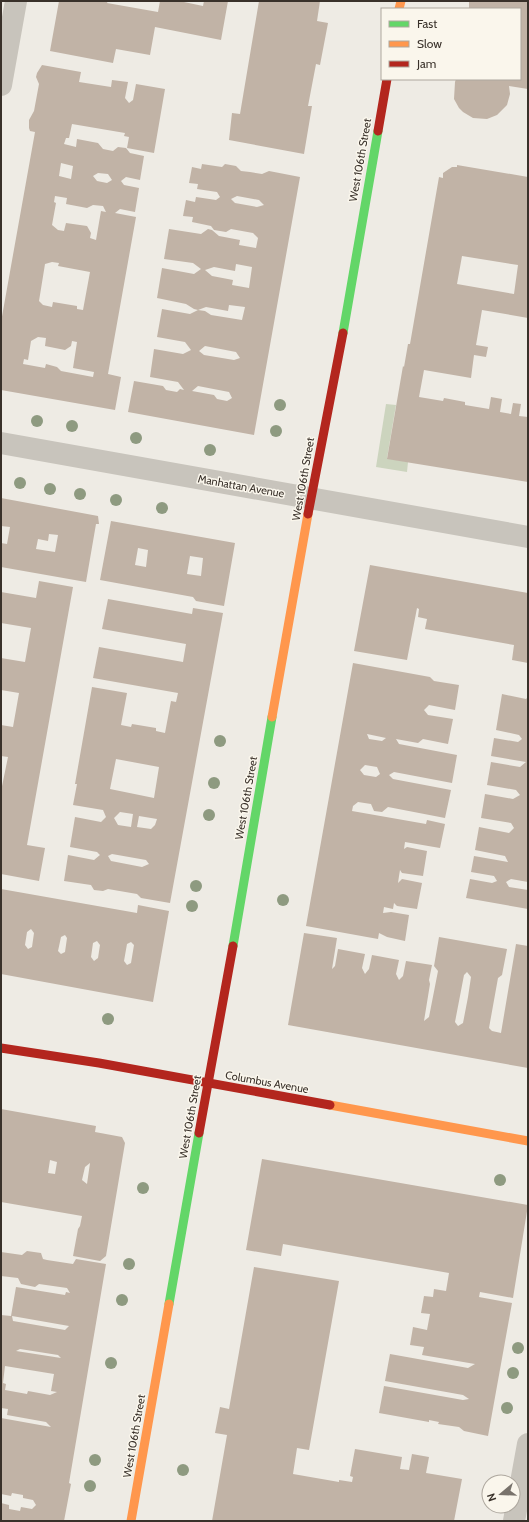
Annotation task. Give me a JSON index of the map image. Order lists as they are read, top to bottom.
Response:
{
  "streets": {
    "main road": ["West 106th Street", "Columbus Avenue"],
    "street": ["Manhattan Avenue"]
  },
  "crossings": [
    ["West 106th Street", "Manhattan Avenue"],
    ["West 106th Street", "Columbus Avenue"]
  ],
  "legend": ["Fast", "Slow", "Jam"],
  "north": "left"
}
